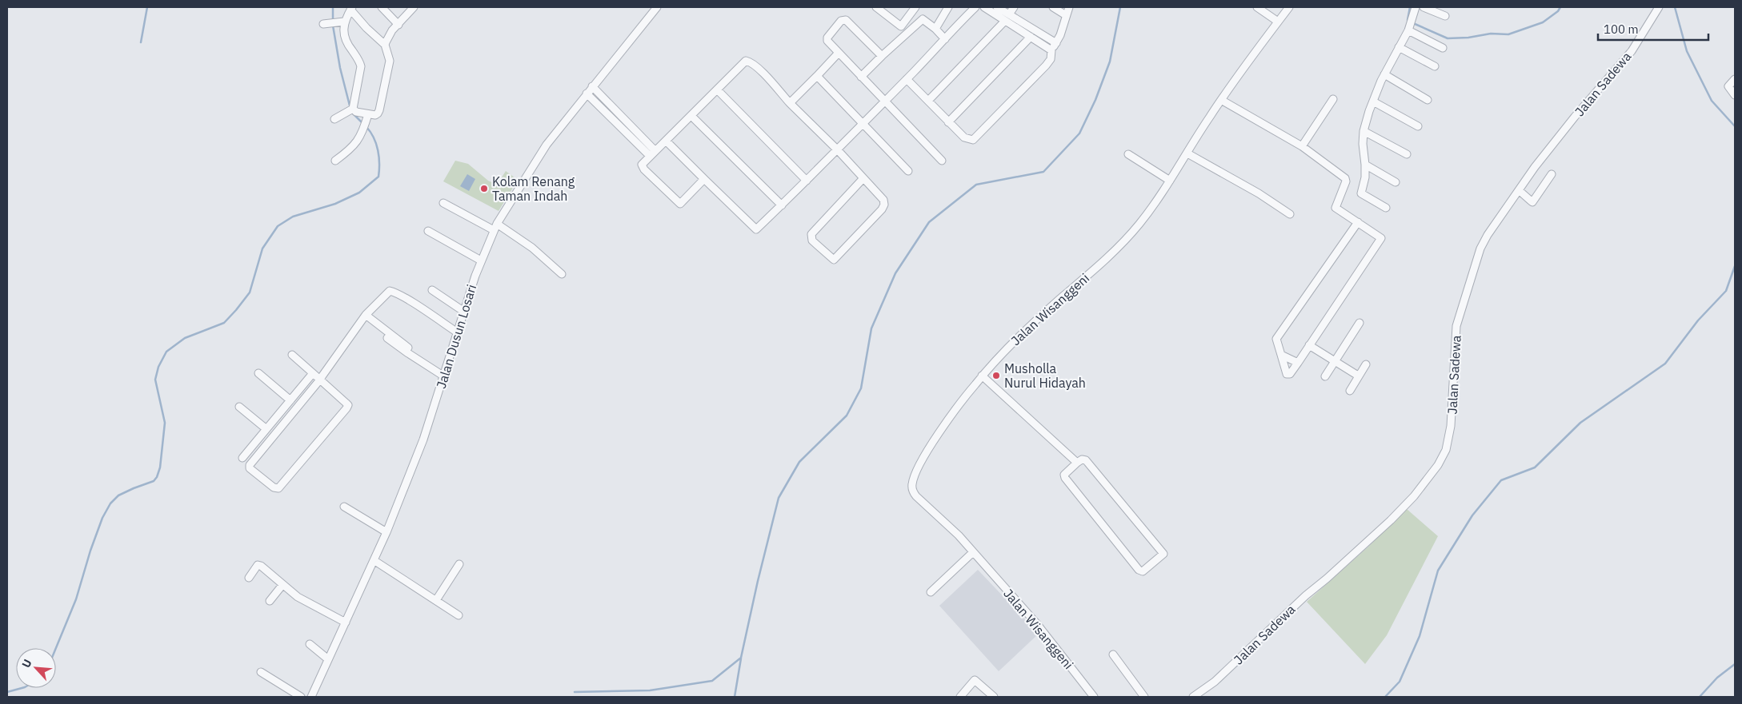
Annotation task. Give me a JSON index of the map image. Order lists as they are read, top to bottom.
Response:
{
  "streets": {
    "street": ["Jalan Sadewa", "Jalan Wisanggeni", "Jalan Dusun Losari"]
  },
  "places": ["Kolam Renang Taman Indah", "Musholla Nurul Hidayah"],
  "scale_bar": "100 m",
  "north": "top left"
}
